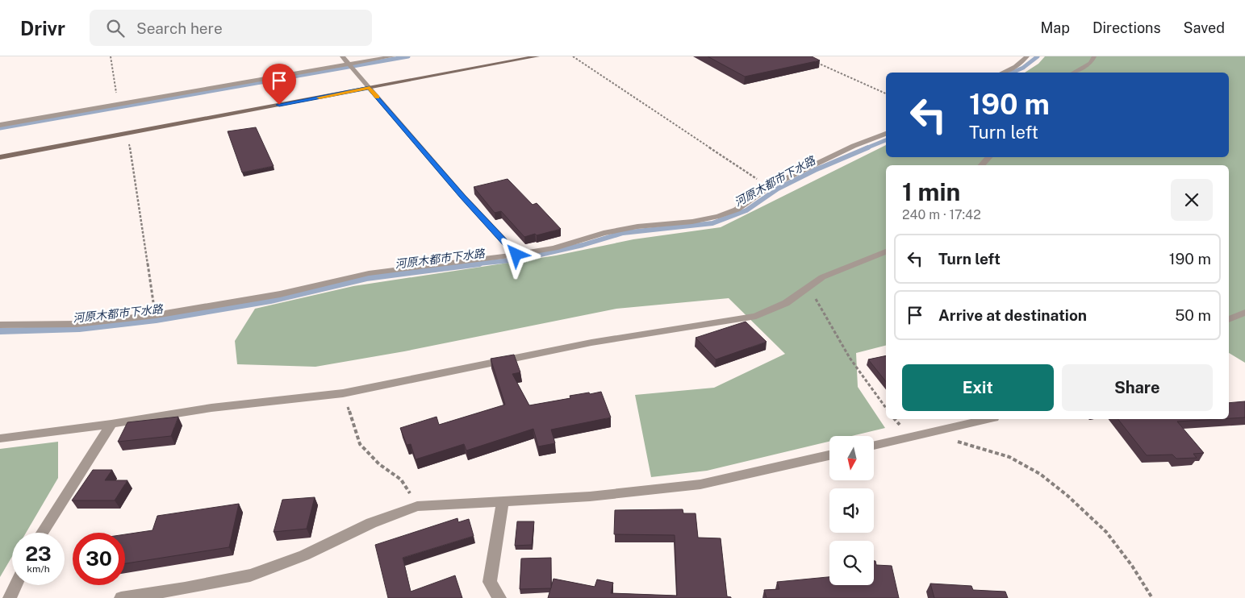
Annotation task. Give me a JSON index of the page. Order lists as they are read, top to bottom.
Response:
{
  "water": ["河原木都市下水路"],
  "north": "bottom",
  "page": {
    "header": "Drivr",
    "search": "Search here",
    "nav": ["Map", "Directions", "Saved"],
    "turn": ["190 m", "Turn left"],
    "heading": ["1 min", "240 m · 17:42"],
    "list": [
      {
        "name": "Turn left",
        "value": "190 m"
      },
      {
        "name": "Arrive at destination",
        "value": "50 m"
      }
    ],
    "buttons": ["Exit", "Share"],
    "speed": "23 km/h",
    "limit": "30"
  }
}
